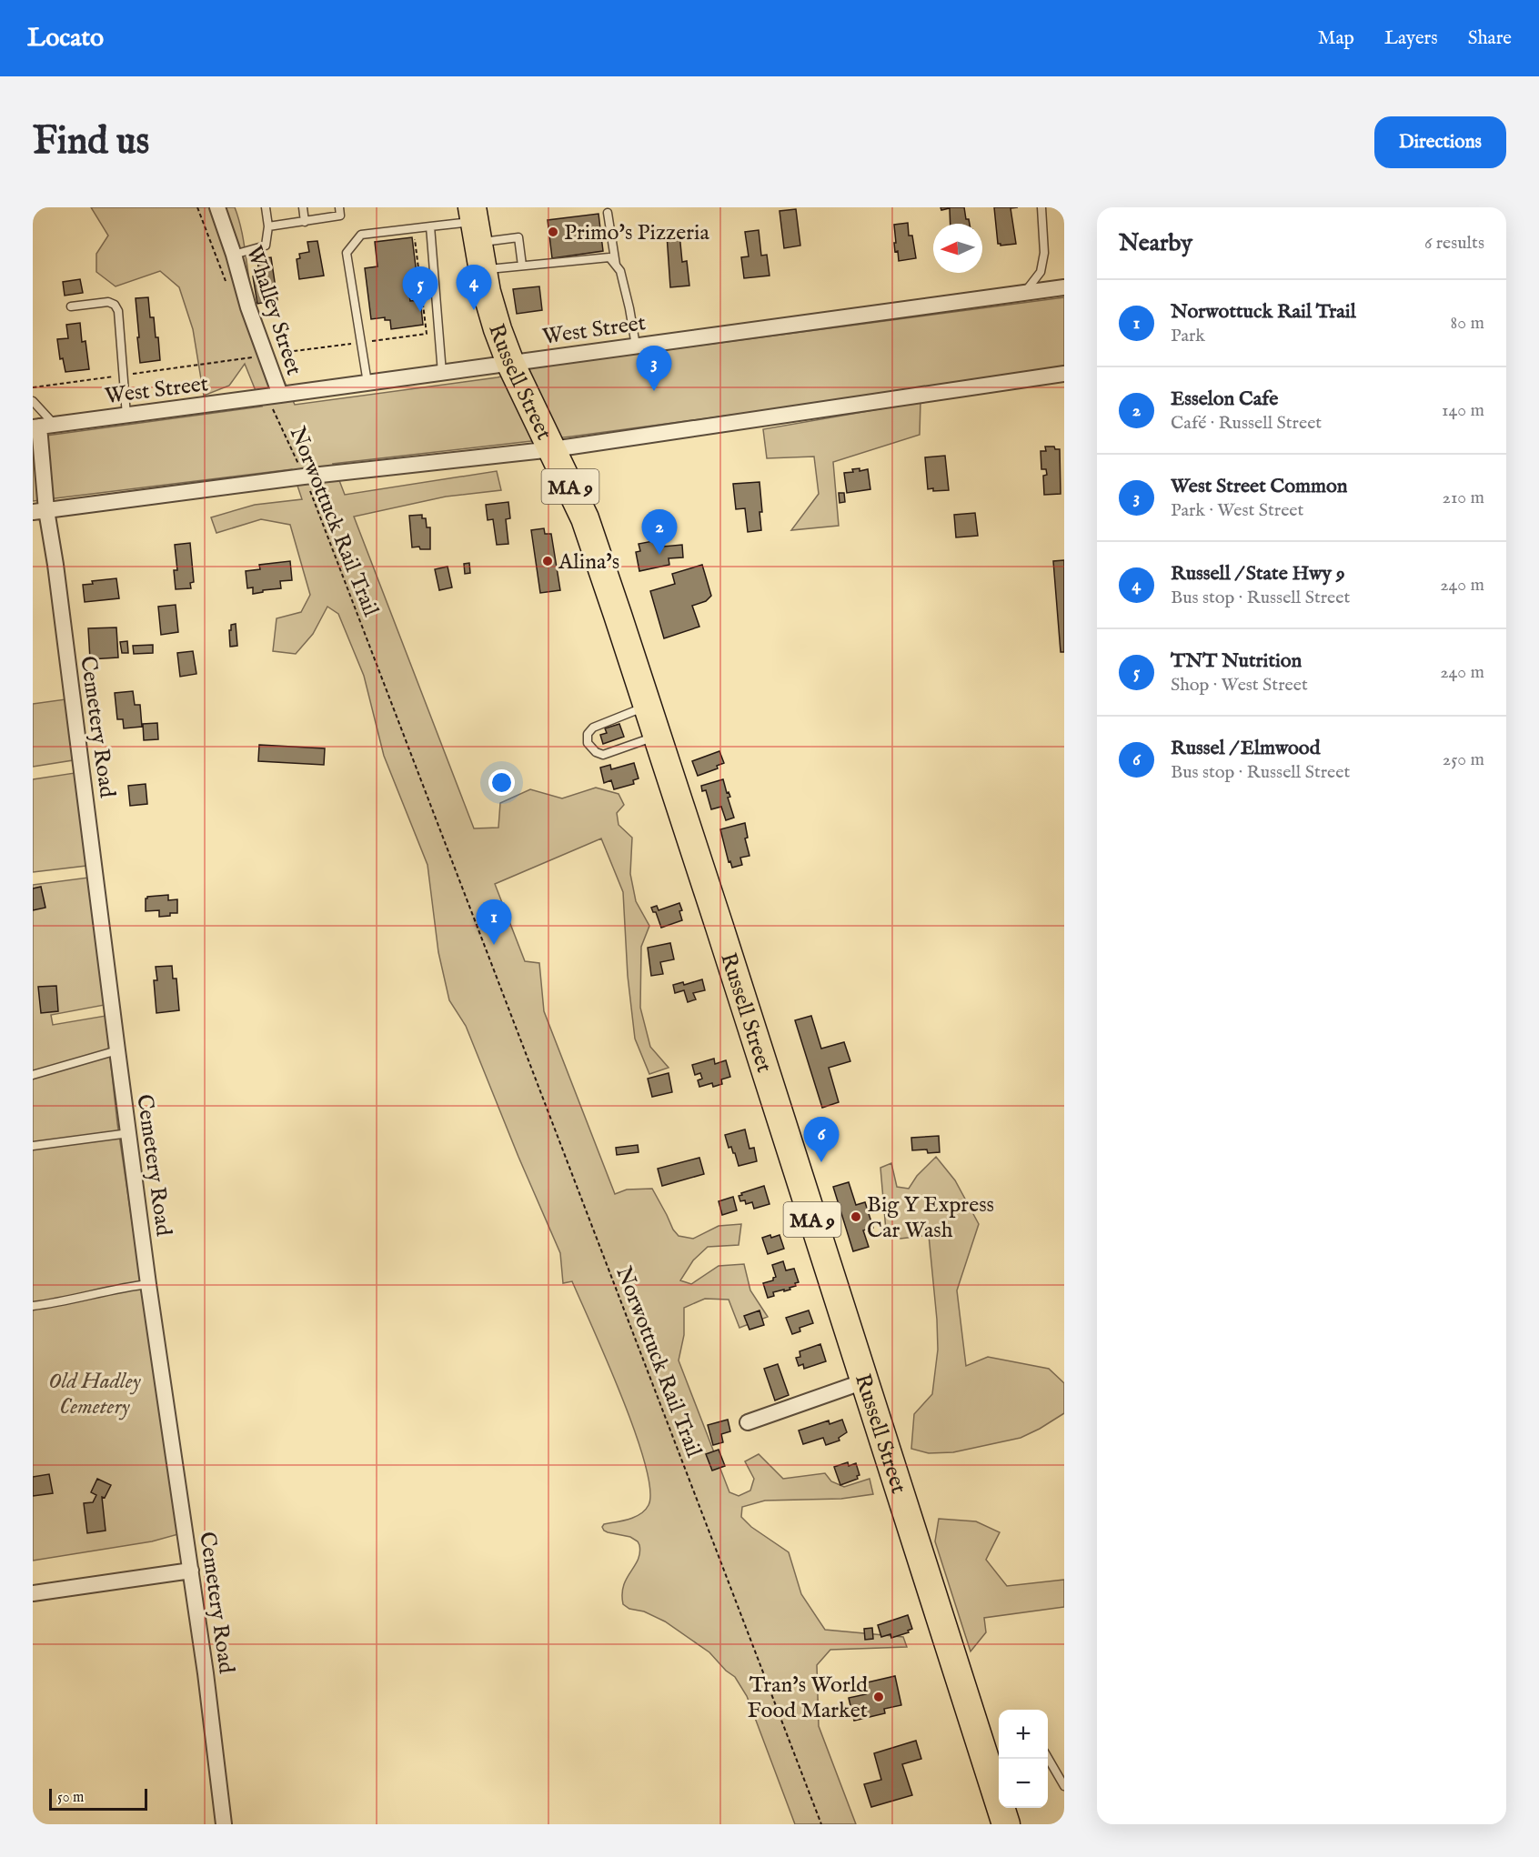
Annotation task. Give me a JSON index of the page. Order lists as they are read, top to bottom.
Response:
{
  "streets": {
    "highway": ["Russell Street", "MA 9"],
    "street": ["Whalley Street", "West Street", "Cemetery Road"],
    "path": ["Norwottuck Rail Trail"]
  },
  "crossings": [
    ["Whalley Street", "West Street"],
    ["Whalley Street", "Norwottuck Rail Trail"],
    ["West Street", "Russell Street"],
    ["West Street", "Norwottuck Rail Trail"],
    ["West Street", "Cemetery Road"]
  ],
  "parks": ["Old Hadley Cemetery"],
  "places": [
    "Primo's Pizzeria",
    "Alina's",
    "Big Y Express Car Wash",
    "Tran's World Food Market"
  ],
  "scale_bar": "50 m",
  "north": "left",
  "page": {
    "header": "Locato",
    "nav": ["Map", "Layers", "Share"],
    "buttons": "Directions",
    "title": "Find us",
    "heading": ["Nearby", "6 results"],
    "pins": [
      "4",
      "5",
      "3",
      "2",
      "1",
      "6"
    ],
    "list": [
      {
        "mark": "1",
        "name": "Norwottuck Rail Trail",
        "note": "Park",
        "value": "80 m"
      },
      {
        "mark": "2",
        "name": "Esselon Cafe",
        "note": "Café · Russell Street",
        "value": "140 m"
      },
      {
        "mark": "3",
        "name": "West Street Common",
        "note": "Park · West Street",
        "value": "210 m"
      },
      {
        "mark": "4",
        "name": "Russell / State Hwy 9",
        "note": "Bus stop · Russell Street",
        "value": "240 m"
      },
      {
        "mark": "5",
        "name": "TNT Nutrition",
        "note": "Shop · West Street",
        "value": "240 m"
      },
      {
        "mark": "6",
        "name": "Russel / Elmwood",
        "note": "Bus stop · Russell Street",
        "value": "250 m"
      }
    ],
    "map_buttons": ["+", "−"],
    "scale": "50 m"
  }
}
